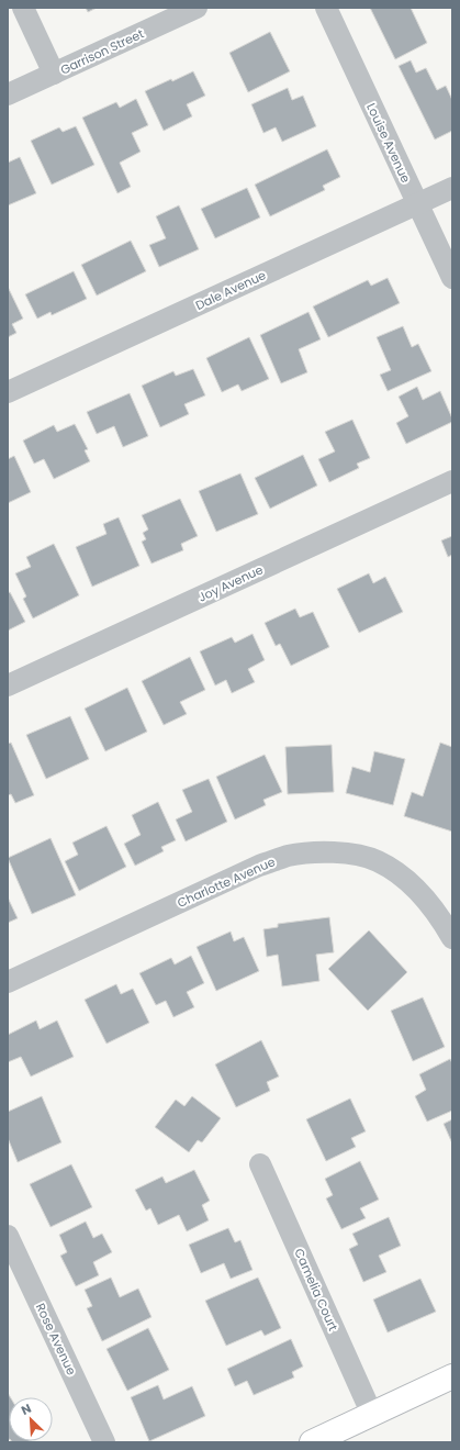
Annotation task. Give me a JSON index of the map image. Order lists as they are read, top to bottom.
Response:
{
  "streets": {
    "street": [
      "Garrison Street",
      "Louise Avenue",
      "Dale Avenue",
      "Joy Avenue",
      "Charlotte Avenue",
      "Camelia Court",
      "Rose Avenue"
    ]
  },
  "crossings": [
    ["Louise Avenue", "Dale Avenue"]
  ],
  "north": "top left"
}
